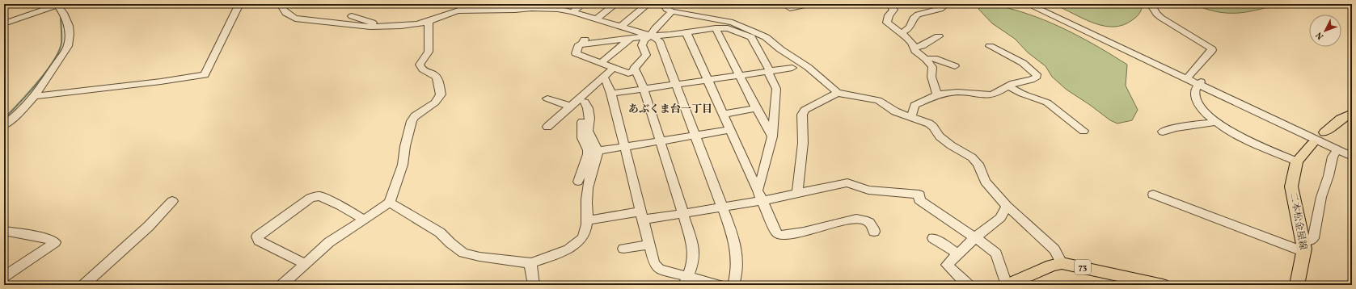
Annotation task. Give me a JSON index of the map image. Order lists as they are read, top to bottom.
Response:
{
  "streets": {
    "main road": ["二本松金屋線", "73"]
  },
  "districts": ["あぶくま台一丁目"],
  "north": "bottom left"
}
